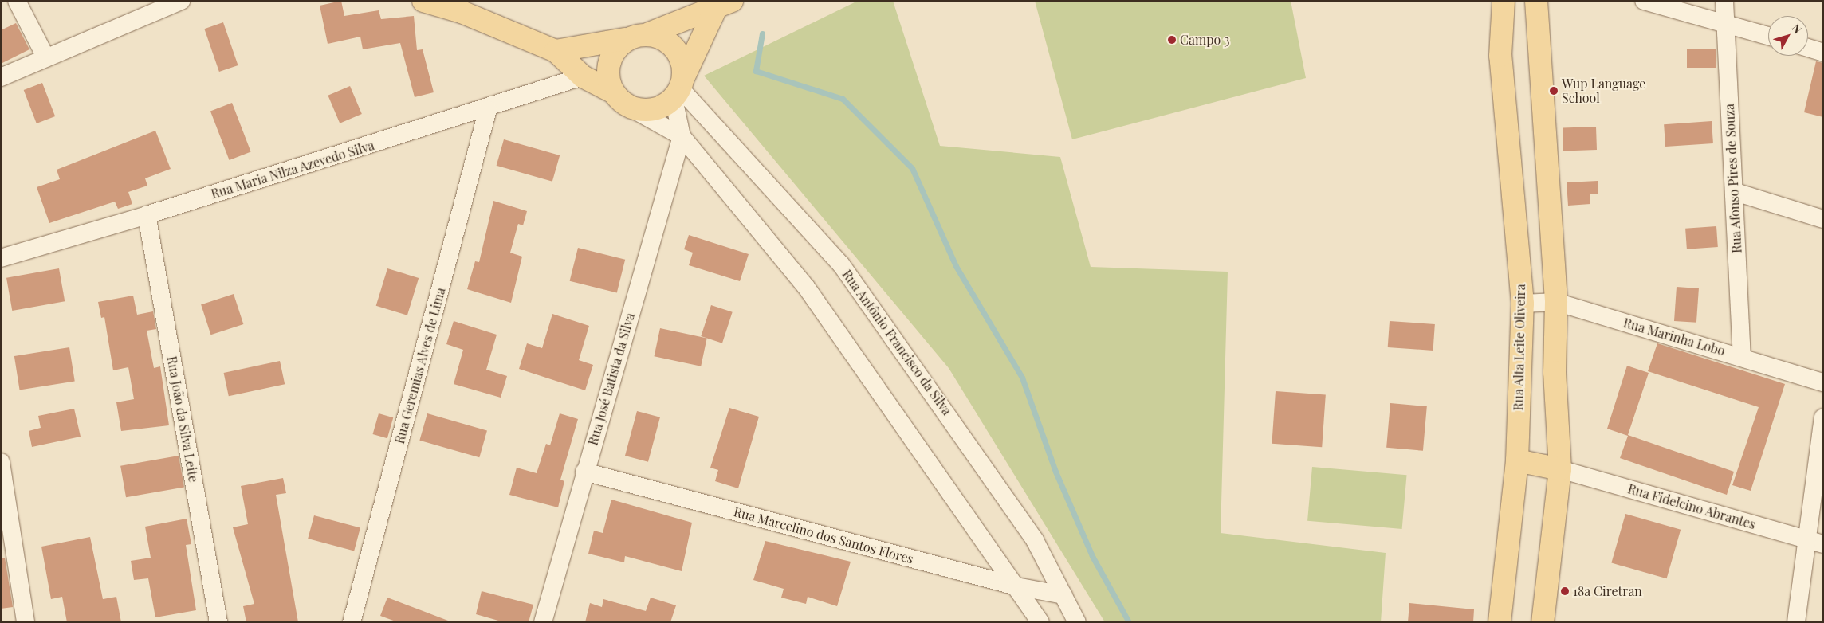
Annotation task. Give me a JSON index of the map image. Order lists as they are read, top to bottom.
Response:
{
  "streets": {
    "main road": ["Rua Alta Leite Oliveira"],
    "street": [
      "Rua Maria Nilza Azevedo Silva",
      "Rua Afonso Pires de Souza",
      "Rua Marinha Lobo",
      "Rua Antônio Francisco da Silva",
      "Rua Geremias Alves de Lima",
      "Rua José Batista da Silva",
      "Rua João da Silva Leite",
      "Rua Fidelcino Abrantes",
      "Rua Marcelino dos Santos Flores"
    ]
  },
  "crossings": [
    ["Rua Maria Nilza Azevedo Silva", "Rua Geremias Alves de Lima"],
    ["Rua Maria Nilza Azevedo Silva", "Rua João da Silva Leite"],
    ["Rua Afonso Pires de Souza", "Rua Marinha Lobo"],
    ["Rua Marinha Lobo", "Rua Alta Leite Oliveira"],
    ["Rua Antônio Francisco da Silva", "Rua Marcelino dos Santos Flores"],
    ["Rua José Batista da Silva", "Rua Marcelino dos Santos Flores"]
  ],
  "places": ["Campo 3", "Wup Language School", "18a Ciretran"],
  "north": "top right"
}
